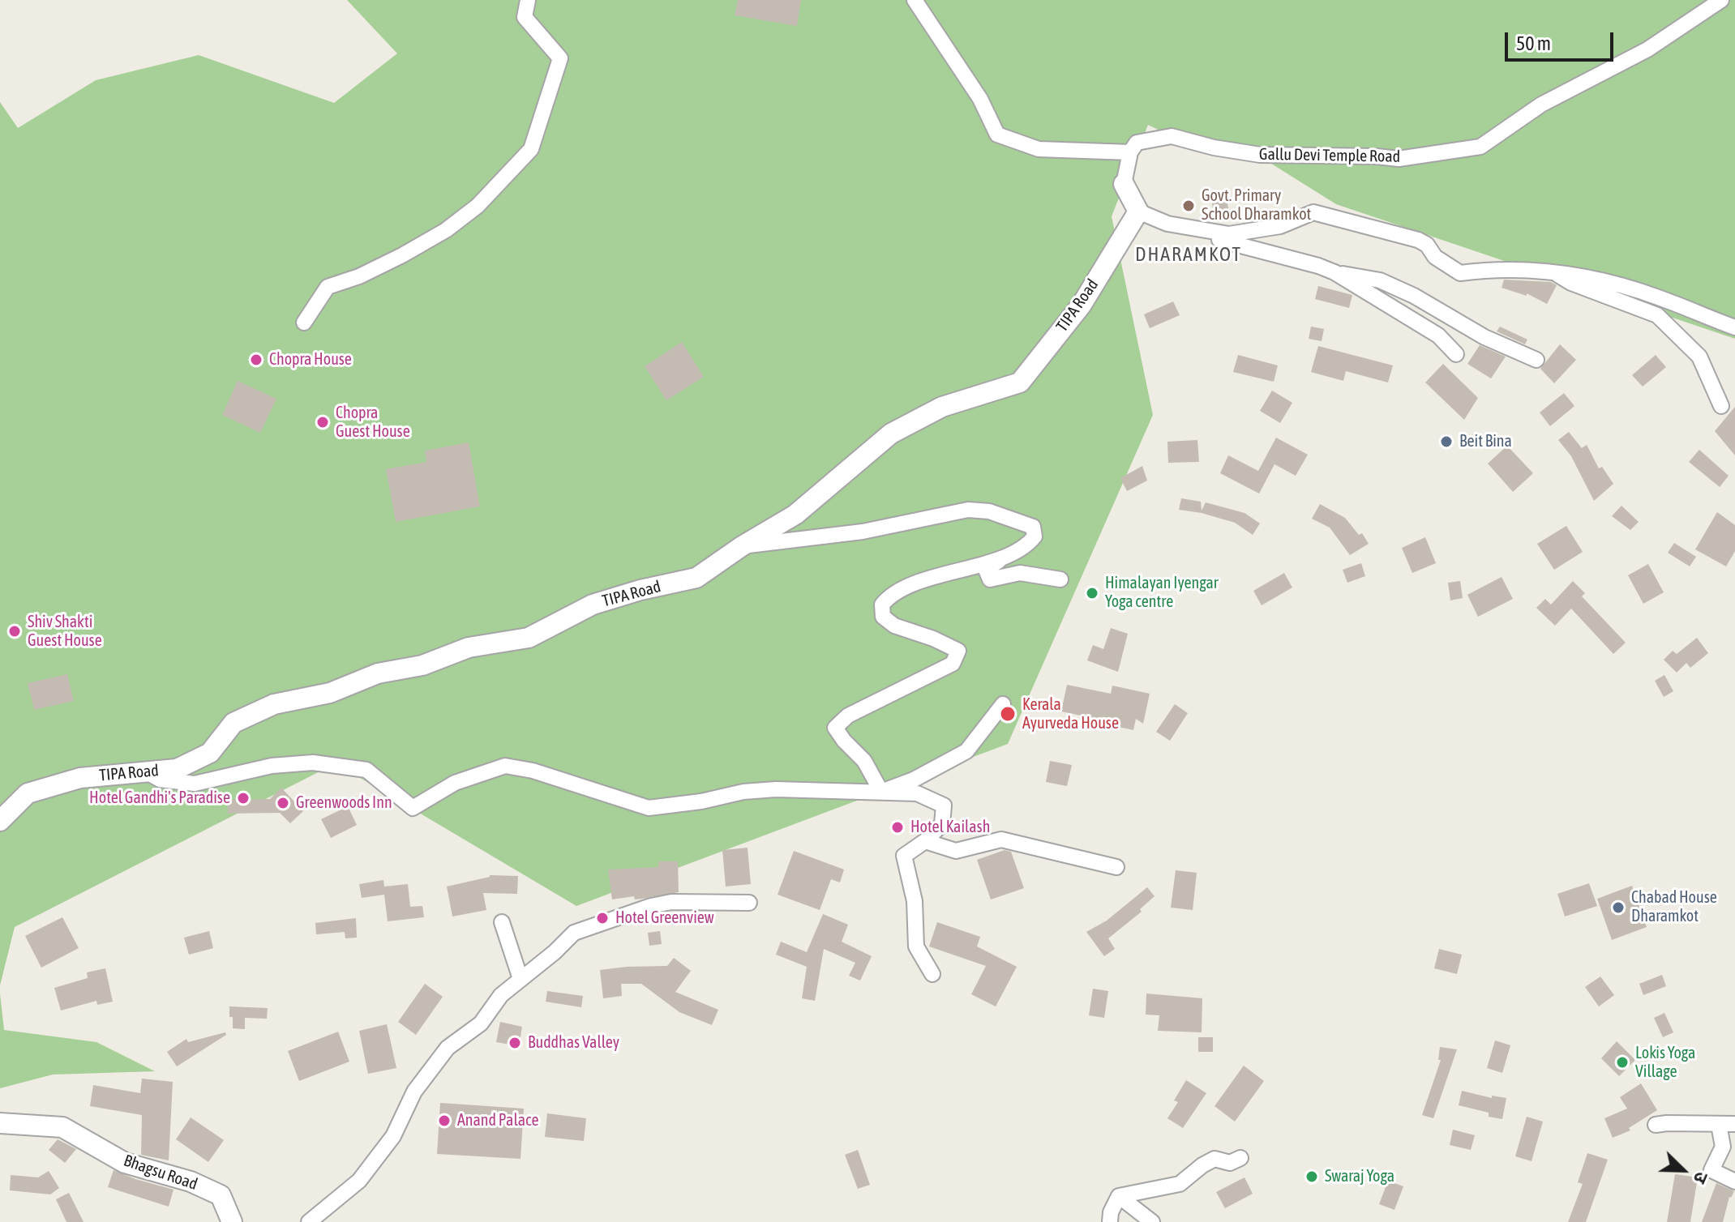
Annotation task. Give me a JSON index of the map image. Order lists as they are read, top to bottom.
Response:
{
  "streets": {
    "street": ["Gallu Devi Temple Road", "TIPA Road", "Bhagsu Road"]
  },
  "districts": ["DHARAMKOT"],
  "places": [
    "Govt. Primary School Dharamkot",
    "Chopra House",
    "Chopra Guest House",
    "Beit Bina",
    "Himalayan Iyengar Yoga centre",
    "Shiv Shakti Guest House",
    "Kerala Ayurveda House",
    "Hotel Gandhi's Paradise",
    "Greenwoods Inn",
    "Hotel Kailash",
    "Chabad House Dharamkot",
    "Hotel Greenview",
    "Buddhas Valley",
    "Lokis Yoga Village",
    "Anand Palace",
    "Swaraj Yoga"
  ],
  "scale_bar": "50 m",
  "north": "bottom right"
}
